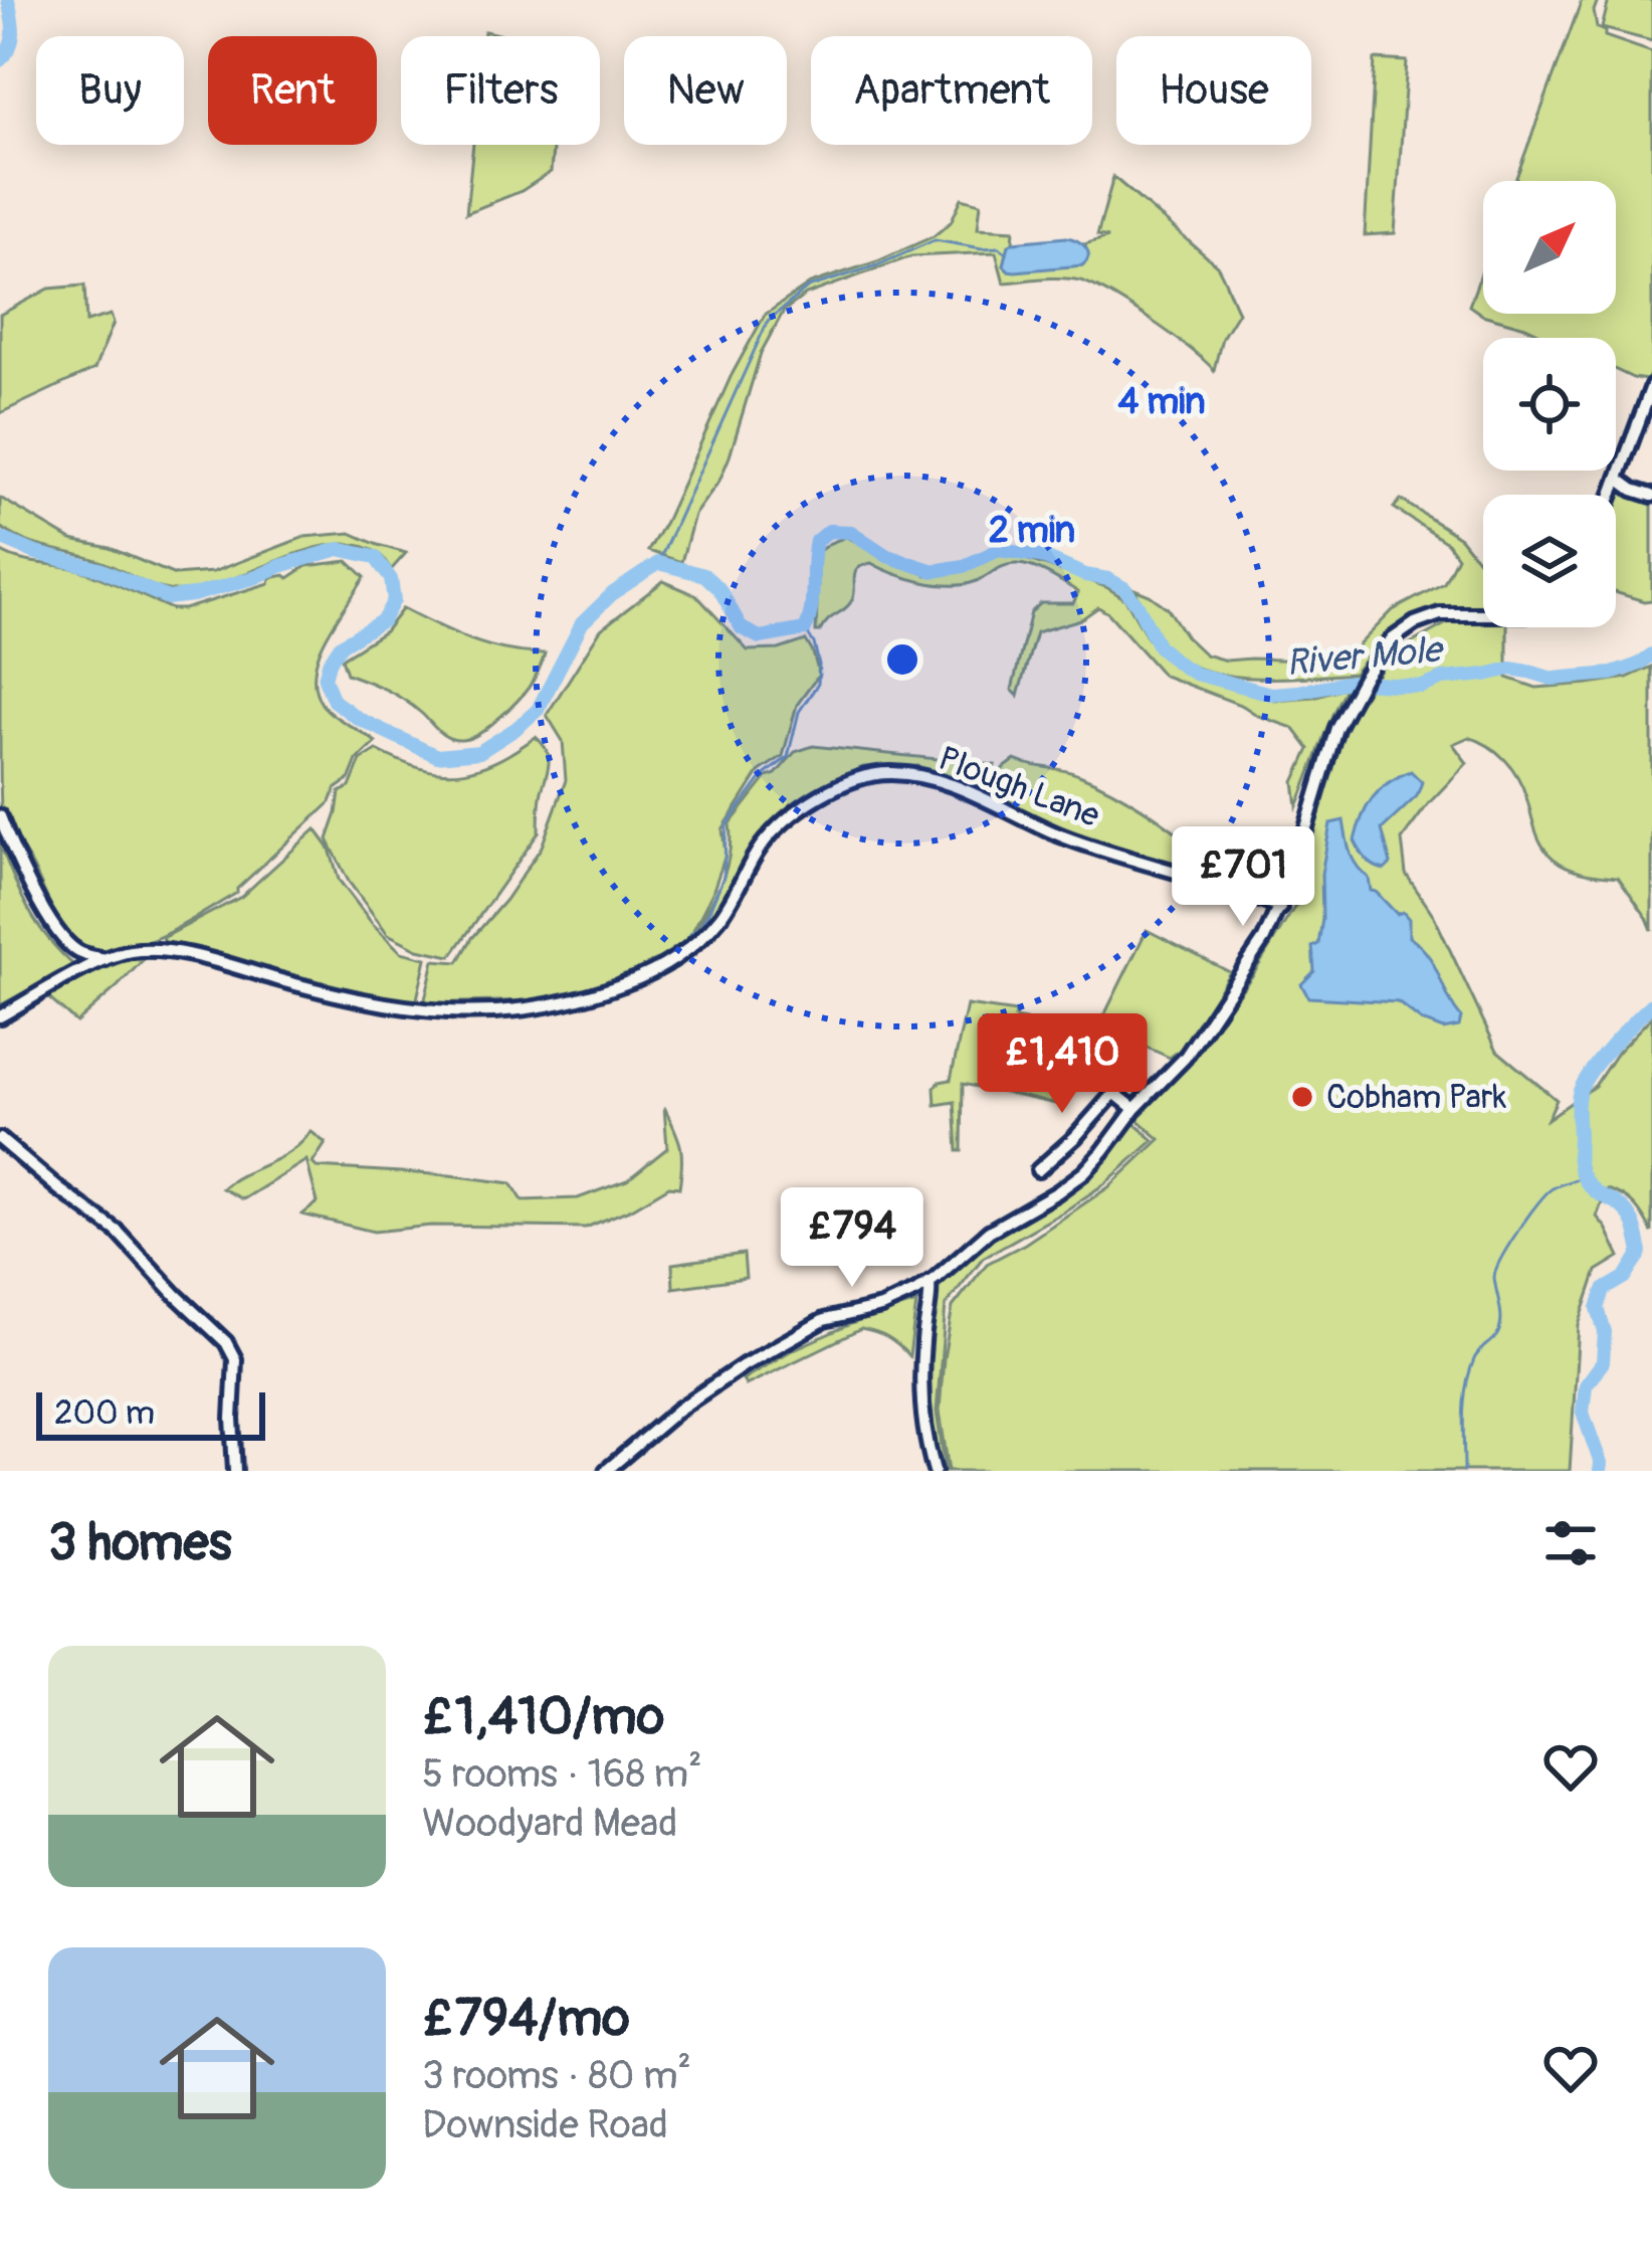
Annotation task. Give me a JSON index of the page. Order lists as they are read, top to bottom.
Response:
{
  "streets": {
    "street": ["Plough Lane"]
  },
  "water": ["River Mole"],
  "places": ["Cobham Park"],
  "scale_bar": "200 m",
  "north": "top right",
  "page": {
    "chip": [
      "Buy",
      "Rent",
      "Filters",
      "New",
      "Apartment",
      "House"
    ],
    "price": ["£701", "£1,410", "£794"],
    "scale": "200 m",
    "heading": "3 homes",
    "list": [
      {
        "name": "£1,410/mo",
        "note": "5 rooms · 168 m² · Woodyard Mead"
      },
      {
        "name": "£794/mo",
        "note": "3 rooms · 80 m² · Downside Road"
      }
    ]
  },
  "rings": ["4 min", "2 min"]
}
